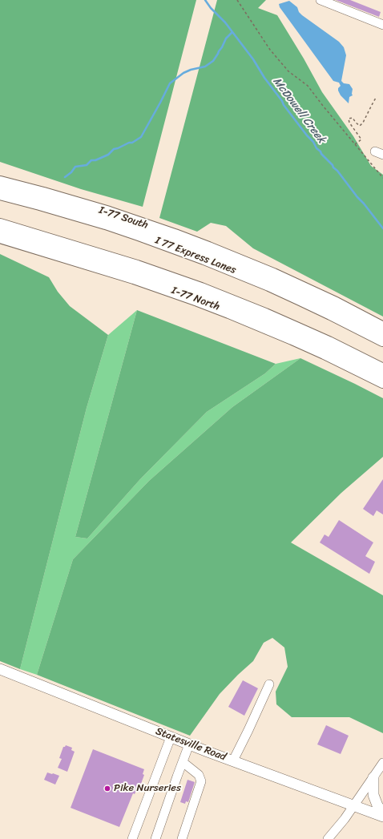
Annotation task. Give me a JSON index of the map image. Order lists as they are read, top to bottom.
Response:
{
  "streets": {
    "highway": ["I-77 South", "I 77 Express Lanes", "I-77 North"],
    "main road": ["Statesville Road"]
  },
  "water": ["McDowell Creek"],
  "places": ["Pike Nurseries"]
}
